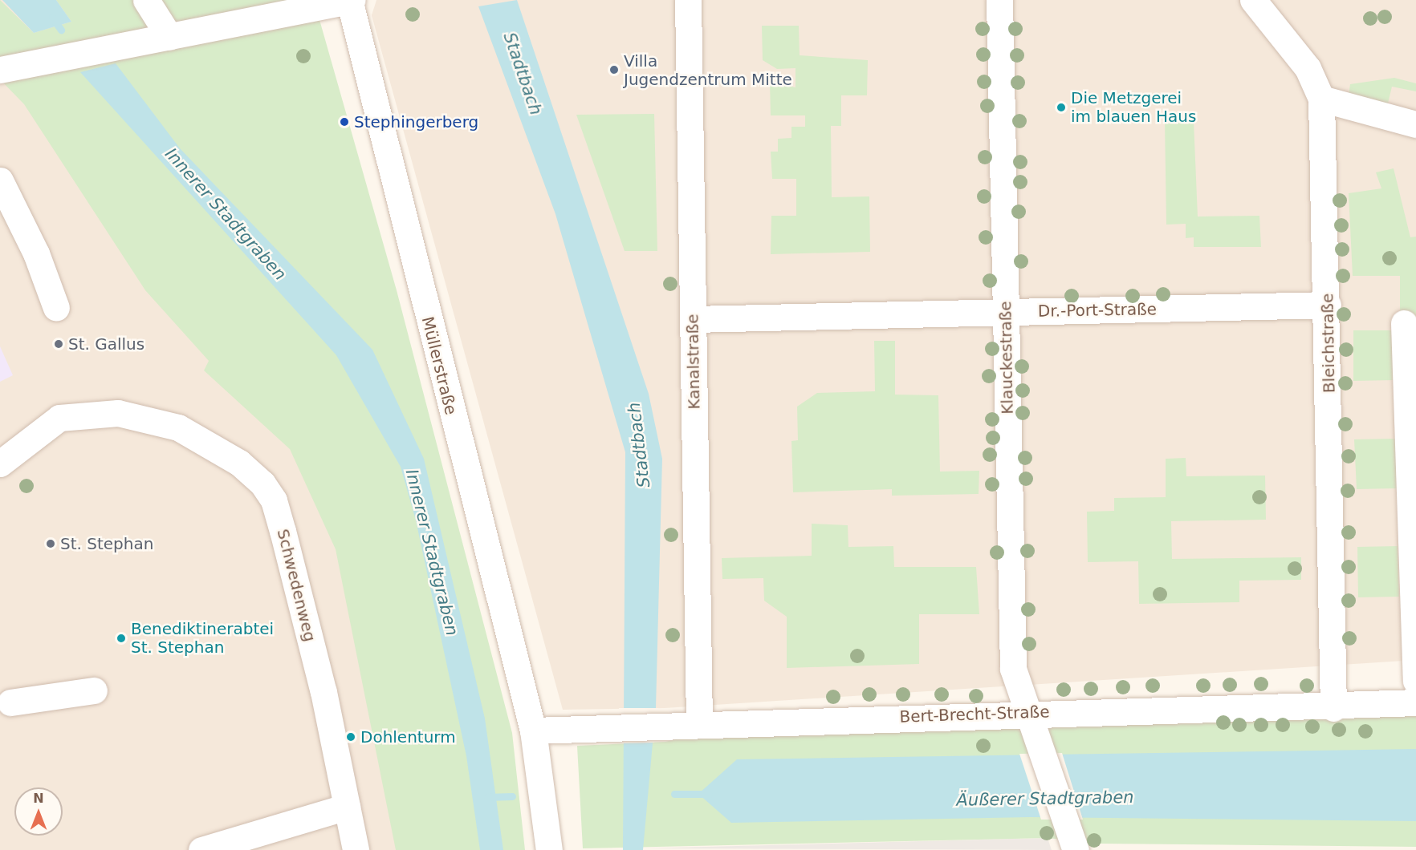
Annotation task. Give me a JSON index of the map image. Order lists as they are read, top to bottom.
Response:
{
  "streets": {
    "street": [
      "Dr.-Port-Straße",
      "Bleichstraße",
      "Klauckestraße",
      "Kanalstraße",
      "Müllerstraße",
      "Schwedenweg",
      "Bert-Brecht-Straße"
    ]
  },
  "crossings": [
    ["Dr.-Port-Straße", "Bleichstraße"],
    ["Dr.-Port-Straße", "Klauckestraße"],
    ["Dr.-Port-Straße", "Kanalstraße"],
    ["Bleichstraße", "Bert-Brecht-Straße"],
    ["Klauckestraße", "Bert-Brecht-Straße"],
    ["Kanalstraße", "Bert-Brecht-Straße"],
    ["Müllerstraße", "Bert-Brecht-Straße"]
  ],
  "water": ["Stadtbach", "Innerer Stadtgraben", "Äußerer Stadtgraben"],
  "places": [
    "Villa Jugendzentrum Mitte",
    "Die Metzgerei im blauen Haus",
    "Stephingerberg",
    "St. Gallus",
    "St. Stephan",
    "Benediktinerabtei St. Stephan",
    "Dohlenturm"
  ],
  "north": "top"
}
